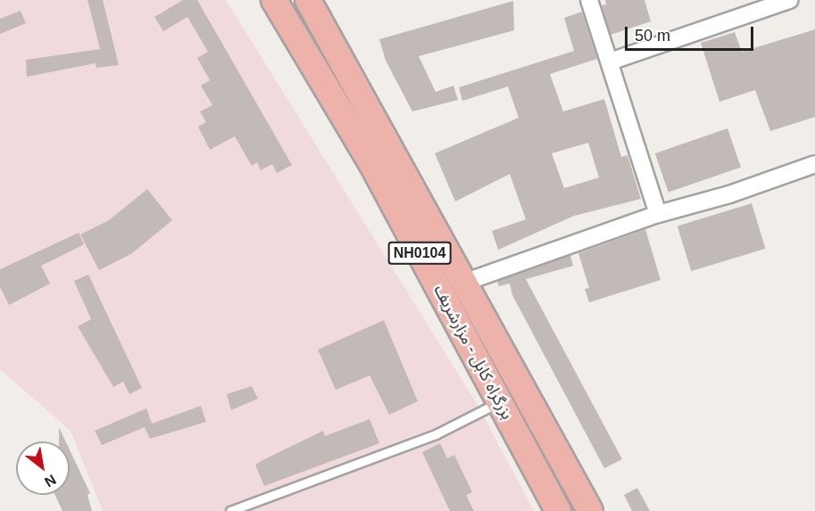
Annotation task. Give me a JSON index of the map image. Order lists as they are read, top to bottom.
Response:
{
  "streets": {
    "highway": ["NH0104", "بزرگراه کابل - مزارشریف"]
  },
  "scale_bar": "50 m",
  "north": "bottom right"
}
